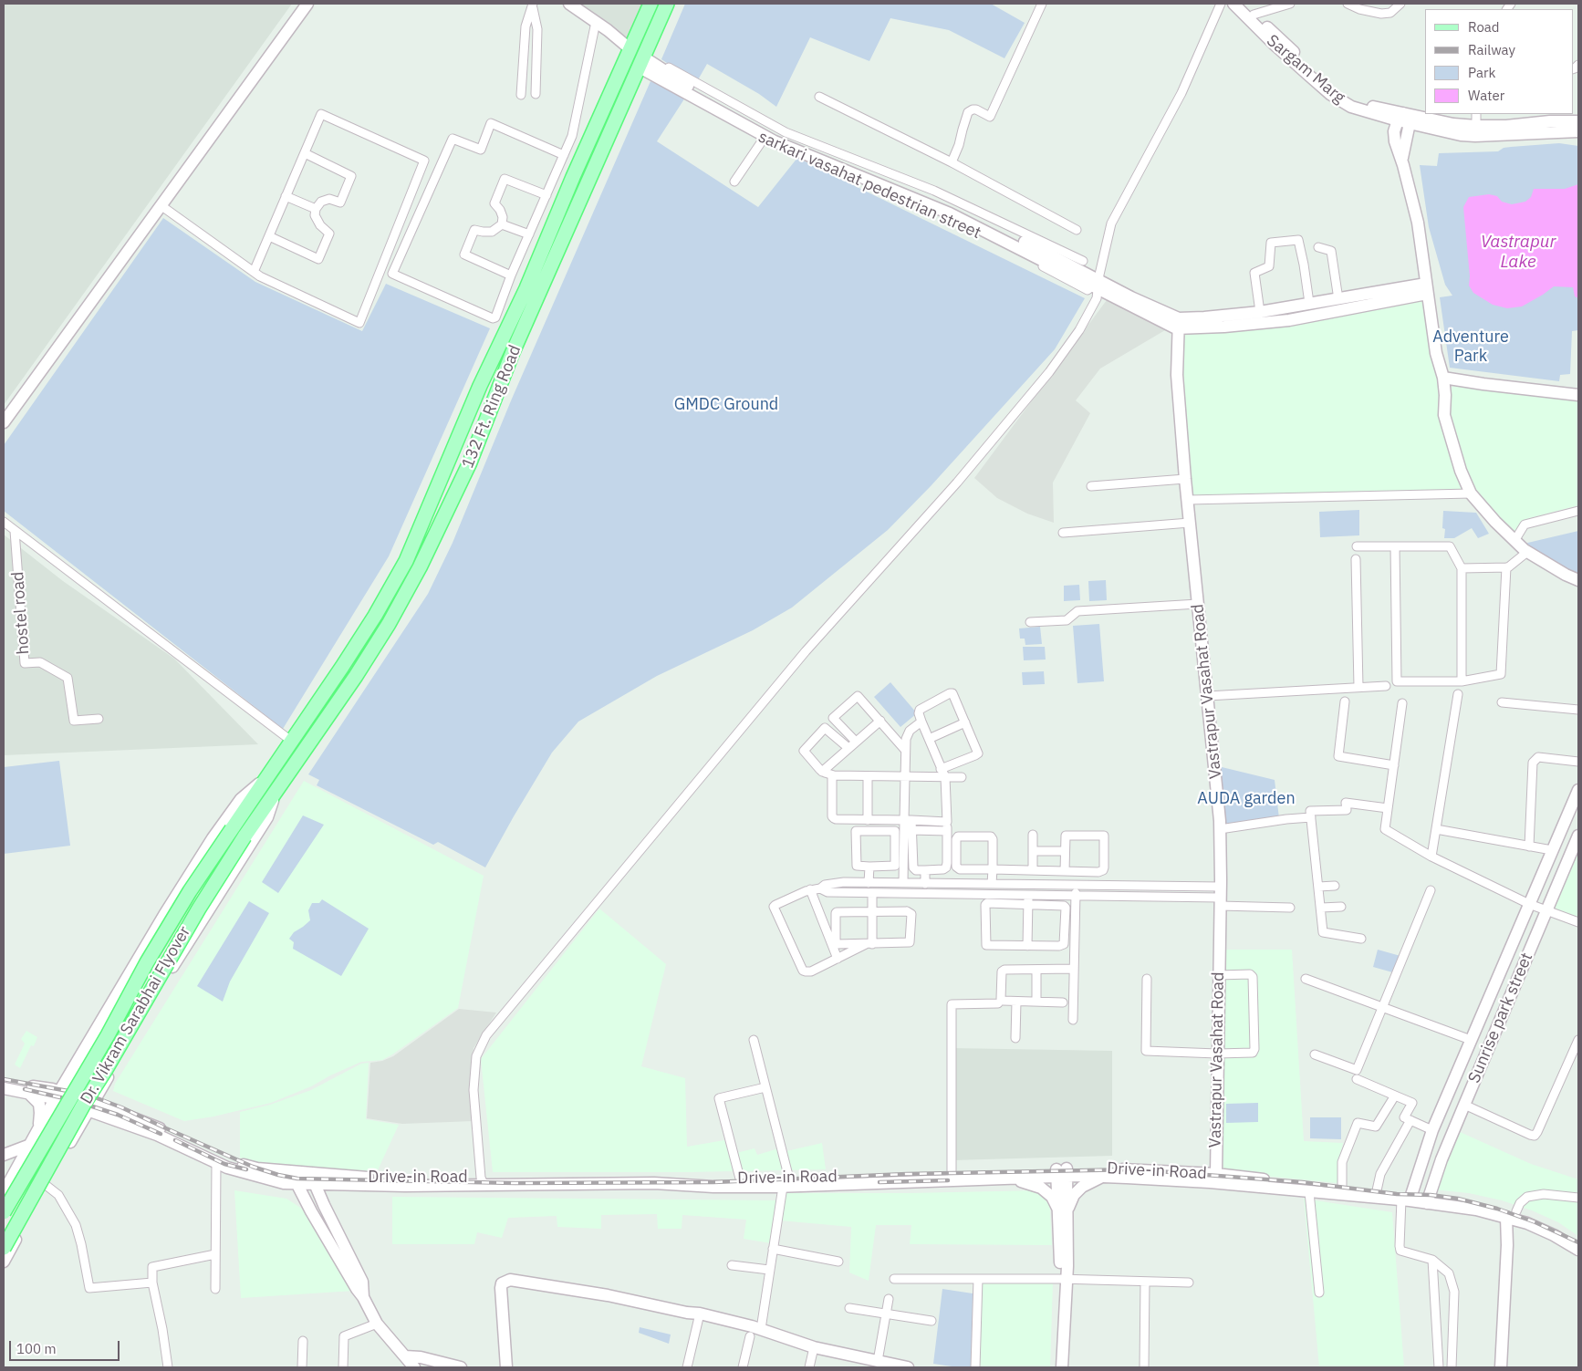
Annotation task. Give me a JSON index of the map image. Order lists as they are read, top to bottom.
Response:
{
  "streets": {
    "main road": ["132 Ft. Ring Road", "Dr. Vikram Sarabhai Flyover"],
    "street": [
      "Sargam Marg",
      "hostel road",
      "Vastrapur Vasahat Road",
      "Sunrise park street",
      "Drive-in Road"
    ]
  },
  "crossings": [
    ["132 Ft. Ring Road", "Dr. Vikram Sarabhai Flyover"],
    ["Vastrapur Vasahat Road", "Drive-in Road"],
    ["Sunrise park street", "Drive-in Road"]
  ],
  "water": ["Vastrapur Lake"],
  "parks": ["Adventure Park", "GMDC Ground", "AUDA garden"],
  "legend": [
    "Road",
    "Railway",
    "Park",
    "Water"
  ],
  "scale_bar": "100 m"
}
